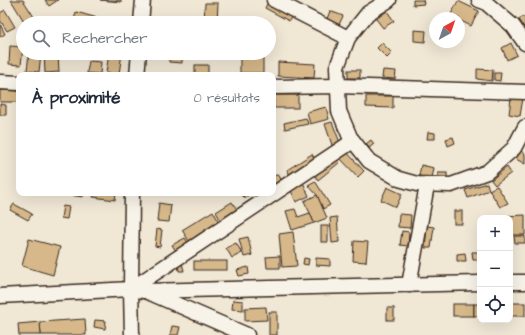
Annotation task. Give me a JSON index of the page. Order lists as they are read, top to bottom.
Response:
{
  "north": "top right",
  "page": {
    "search": "Rechercher",
    "heading": ["À proximité", "0 résultats"],
    "map_buttons": ["+", "−"]
  }
}
